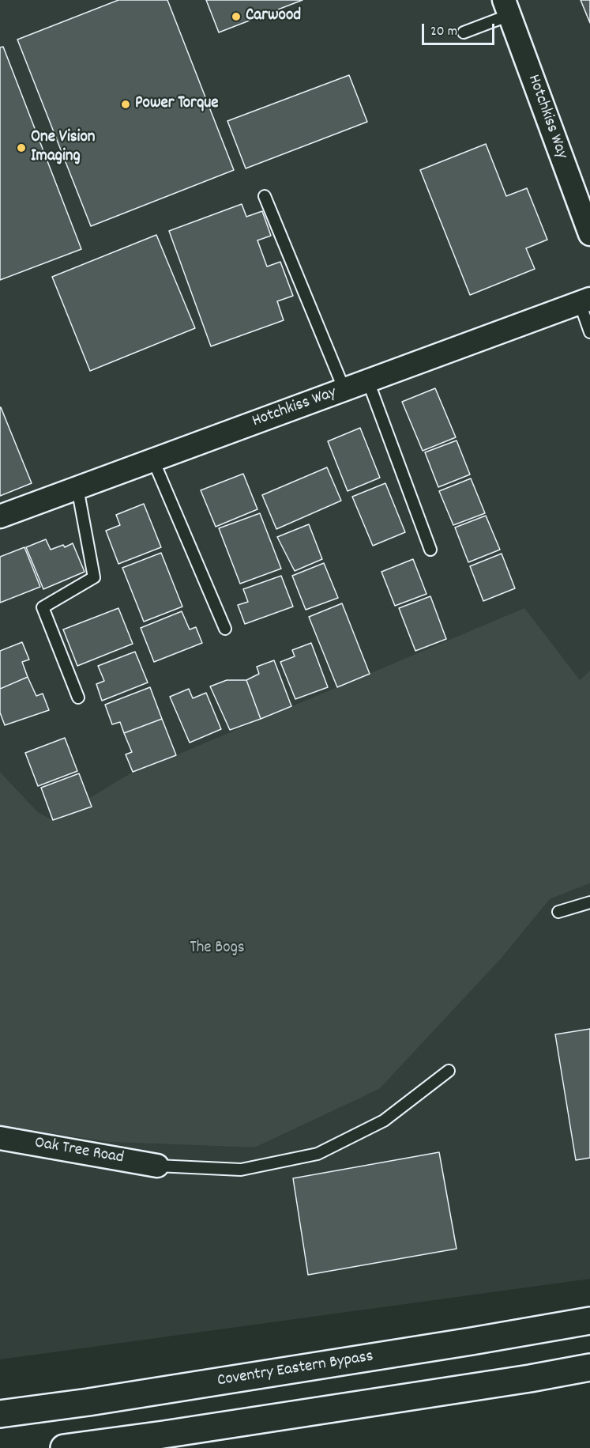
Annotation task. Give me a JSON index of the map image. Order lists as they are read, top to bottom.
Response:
{
  "streets": {
    "highway": ["Coventry Eastern Bypass"],
    "street": ["Hotchkiss Way", "Oak Tree Road"]
  },
  "parks": ["The Bogs"],
  "places": ["Carwood", "Power Torque", "One Vision Imaging"],
  "scale_bar": "20 m"
}
